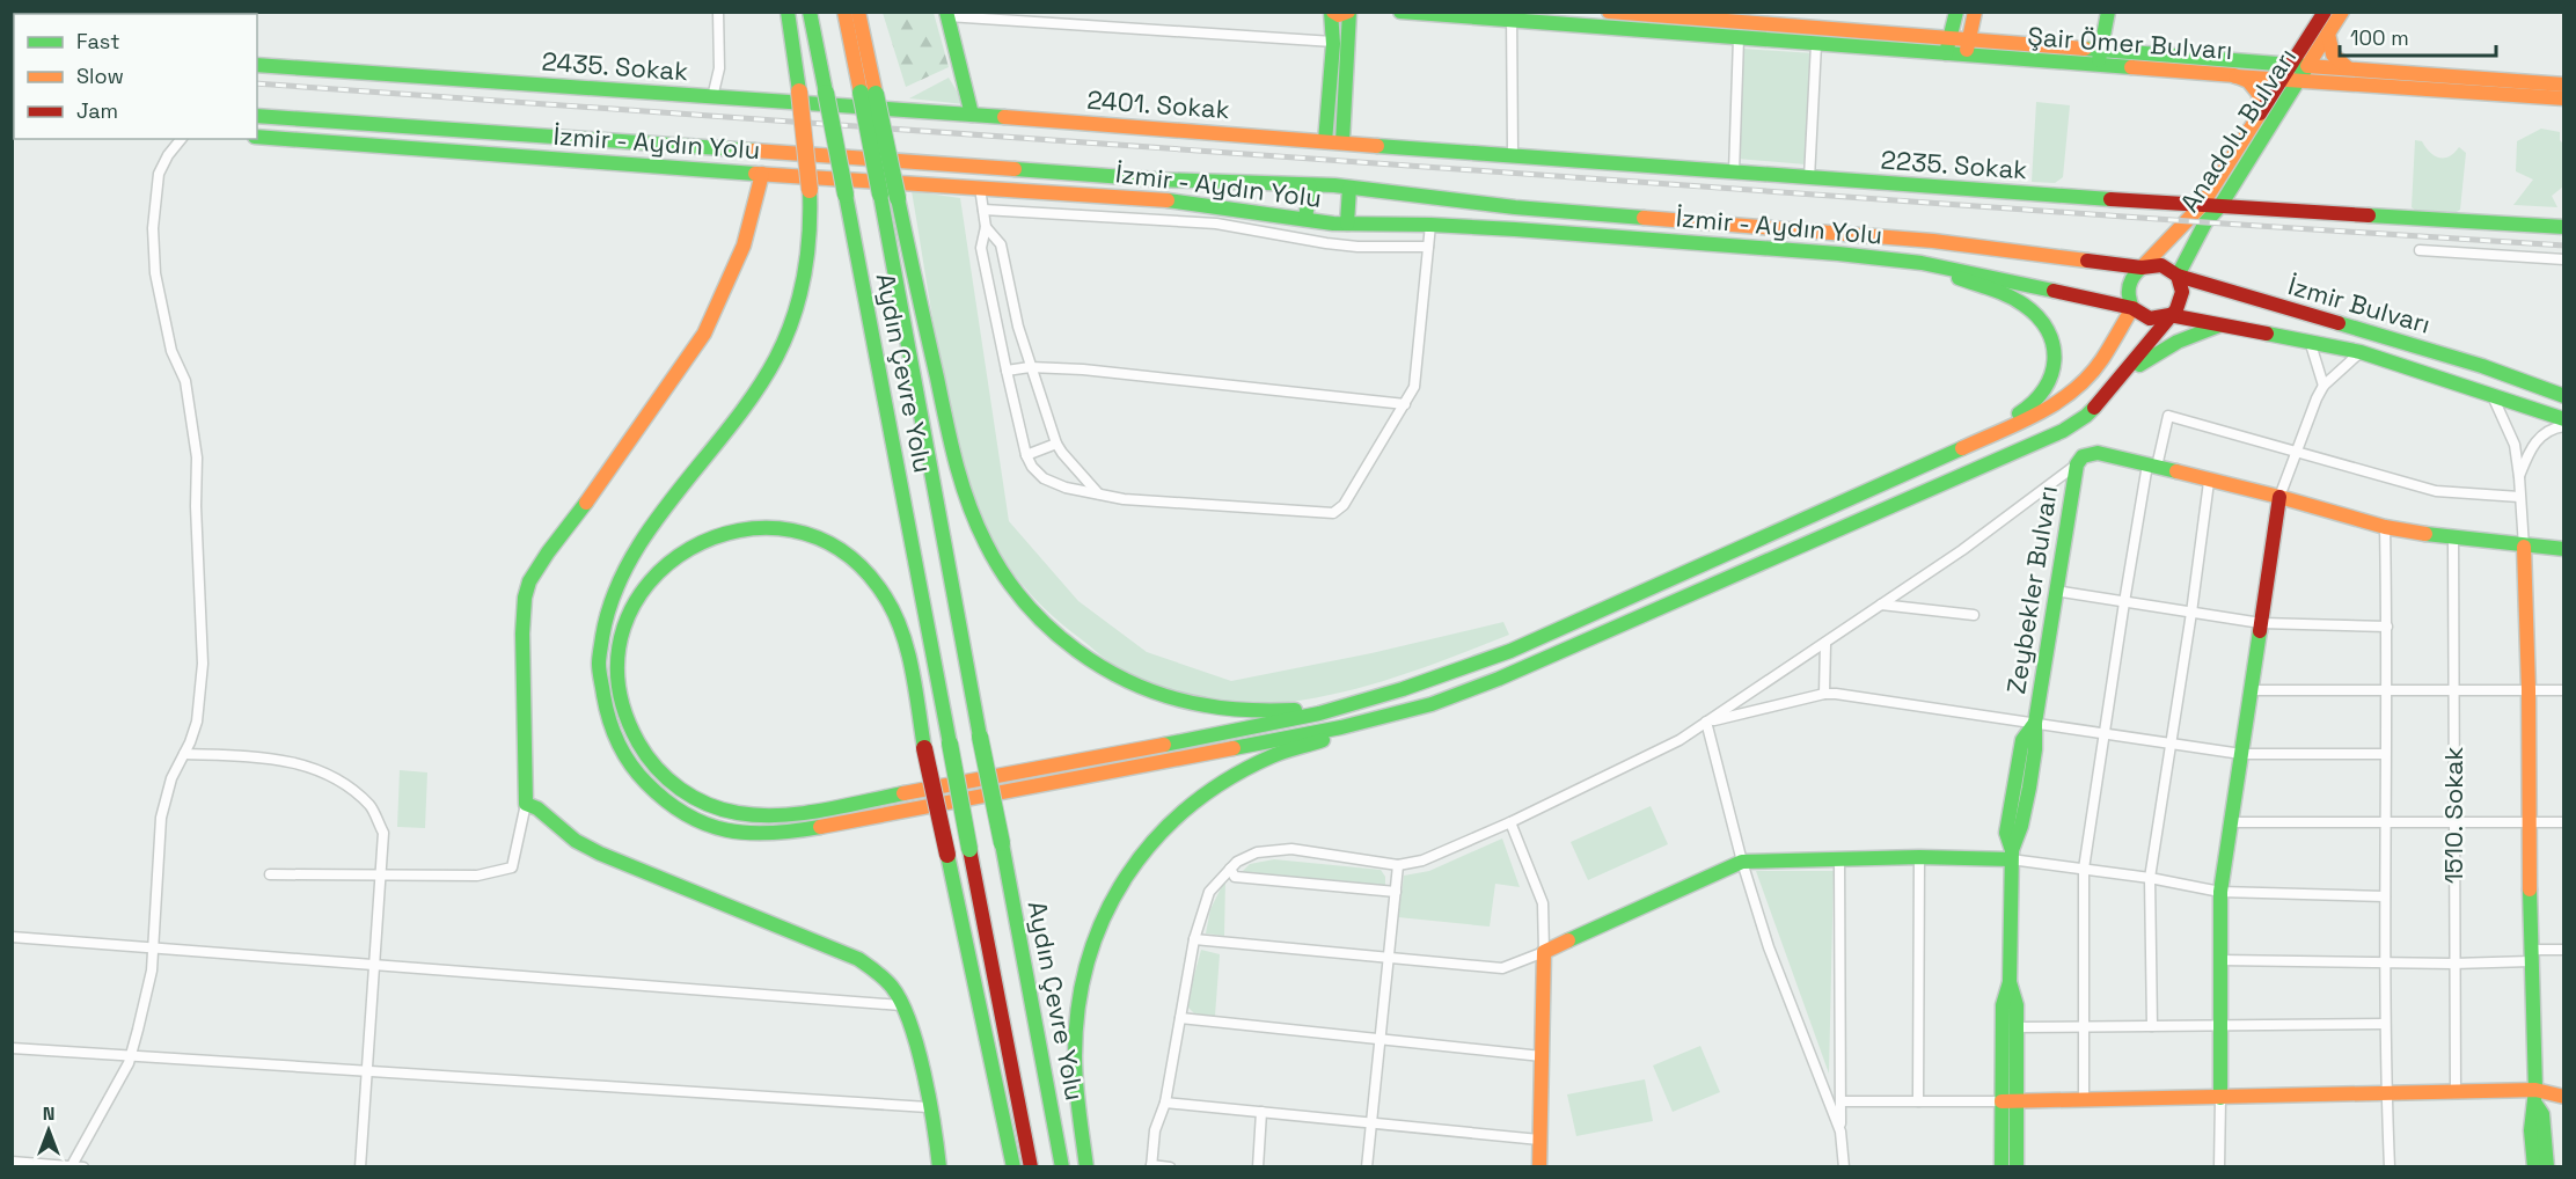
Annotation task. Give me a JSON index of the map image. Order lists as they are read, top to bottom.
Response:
{
  "streets": {
    "main road": [
      "Şair Ömer Bulvarı",
      "2435. Sokak",
      "2401. Sokak",
      "Anadolu Bulvarı",
      "İzmir - Aydın Yolu",
      "2235. Sokak",
      "İzmir Bulvarı",
      "Aydın Çevre Yolu",
      "Zeybekler Bulvarı"
    ],
    "street": ["1510. Sokak"]
  },
  "crossings": [
    ["Şair Ömer Bulvarı", "Anadolu Bulvarı"],
    ["2435. Sokak", "2401. Sokak"],
    ["2401. Sokak", "2235. Sokak"],
    ["Anadolu Bulvarı", "İzmir - Aydın Yolu"],
    ["Anadolu Bulvarı", "2235. Sokak"],
    ["Anadolu Bulvarı", "İzmir Bulvarı"],
    ["İzmir - Aydın Yolu", "İzmir Bulvarı"]
  ],
  "legend": ["Fast", "Slow", "Jam"],
  "scale_bar": "100 m",
  "north": "top"
}
